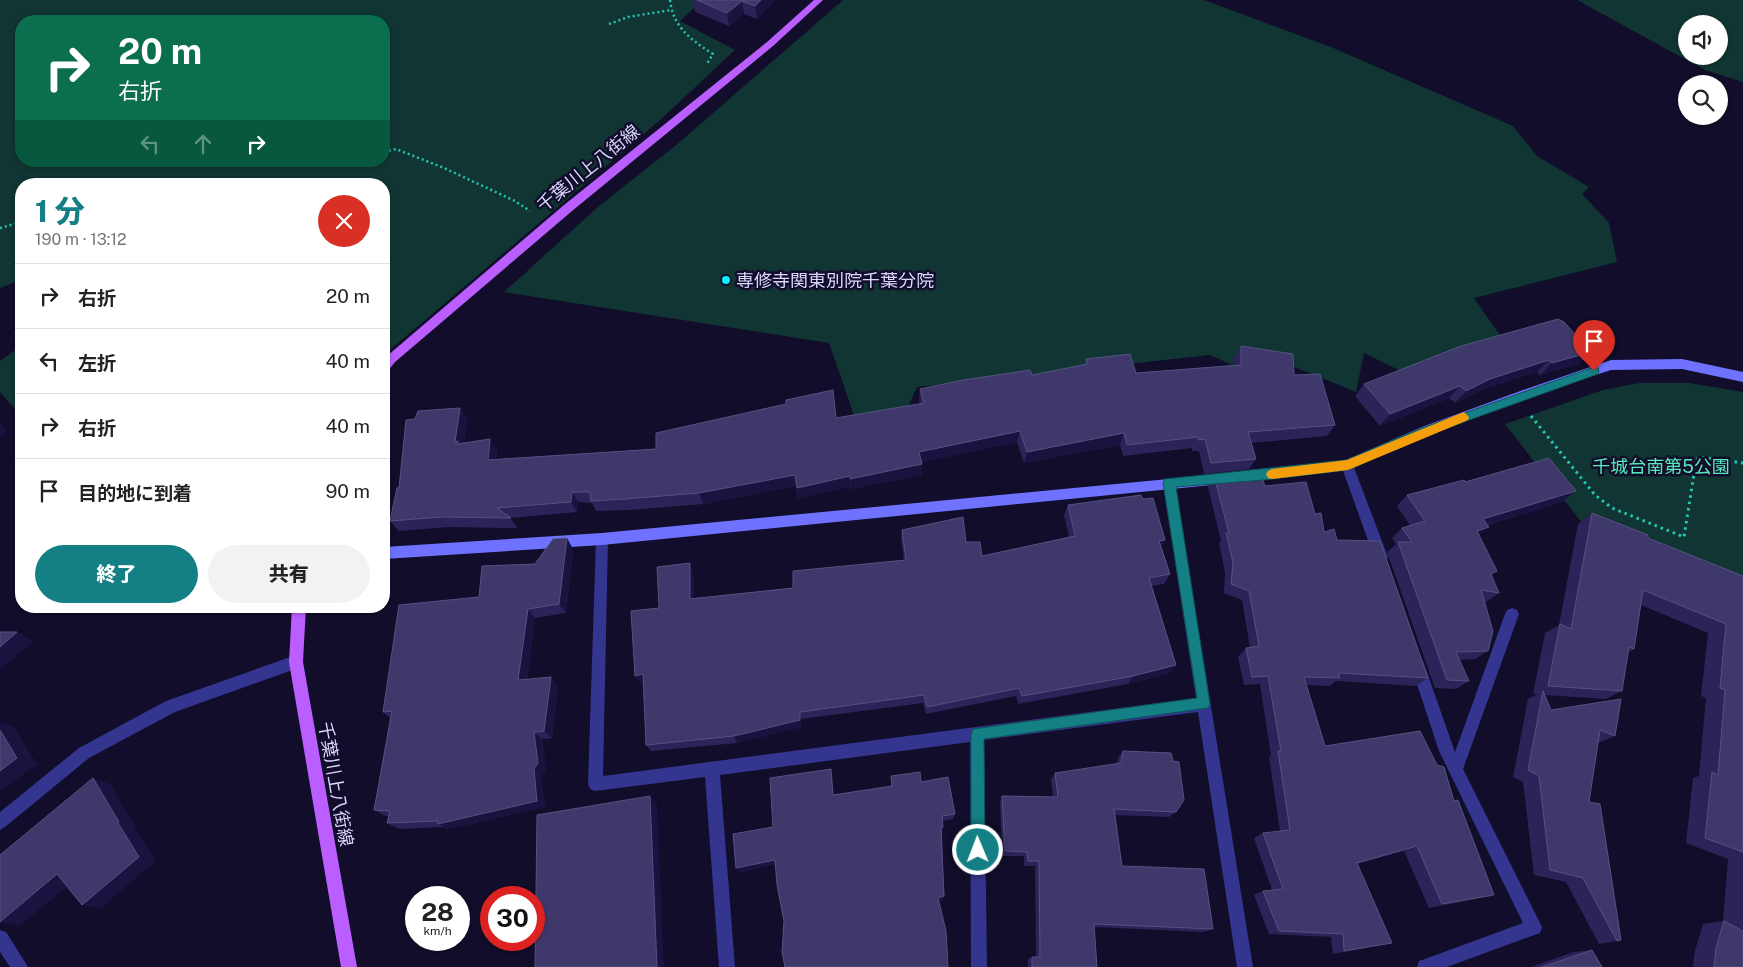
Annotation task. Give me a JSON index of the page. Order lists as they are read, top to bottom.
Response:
{
  "streets": {
    "main road": ["千葉川上八街線"]
  },
  "parks": ["千城台南第5公園"],
  "places": ["専修寺関東別院千葉分院"],
  "page": {
    "turn": ["20 m", "右折"],
    "heading": ["1 分", "190 m · 13:12"],
    "list": [
      {
        "name": "右折",
        "value": "20 m"
      },
      {
        "name": "左折",
        "value": "40 m"
      },
      {
        "name": "右折",
        "value": "40 m"
      },
      {
        "name": "目的地に到着",
        "value": "90 m"
      }
    ],
    "buttons": ["終了", "共有"],
    "speed": "28 km/h",
    "limit": "30"
  }
}
